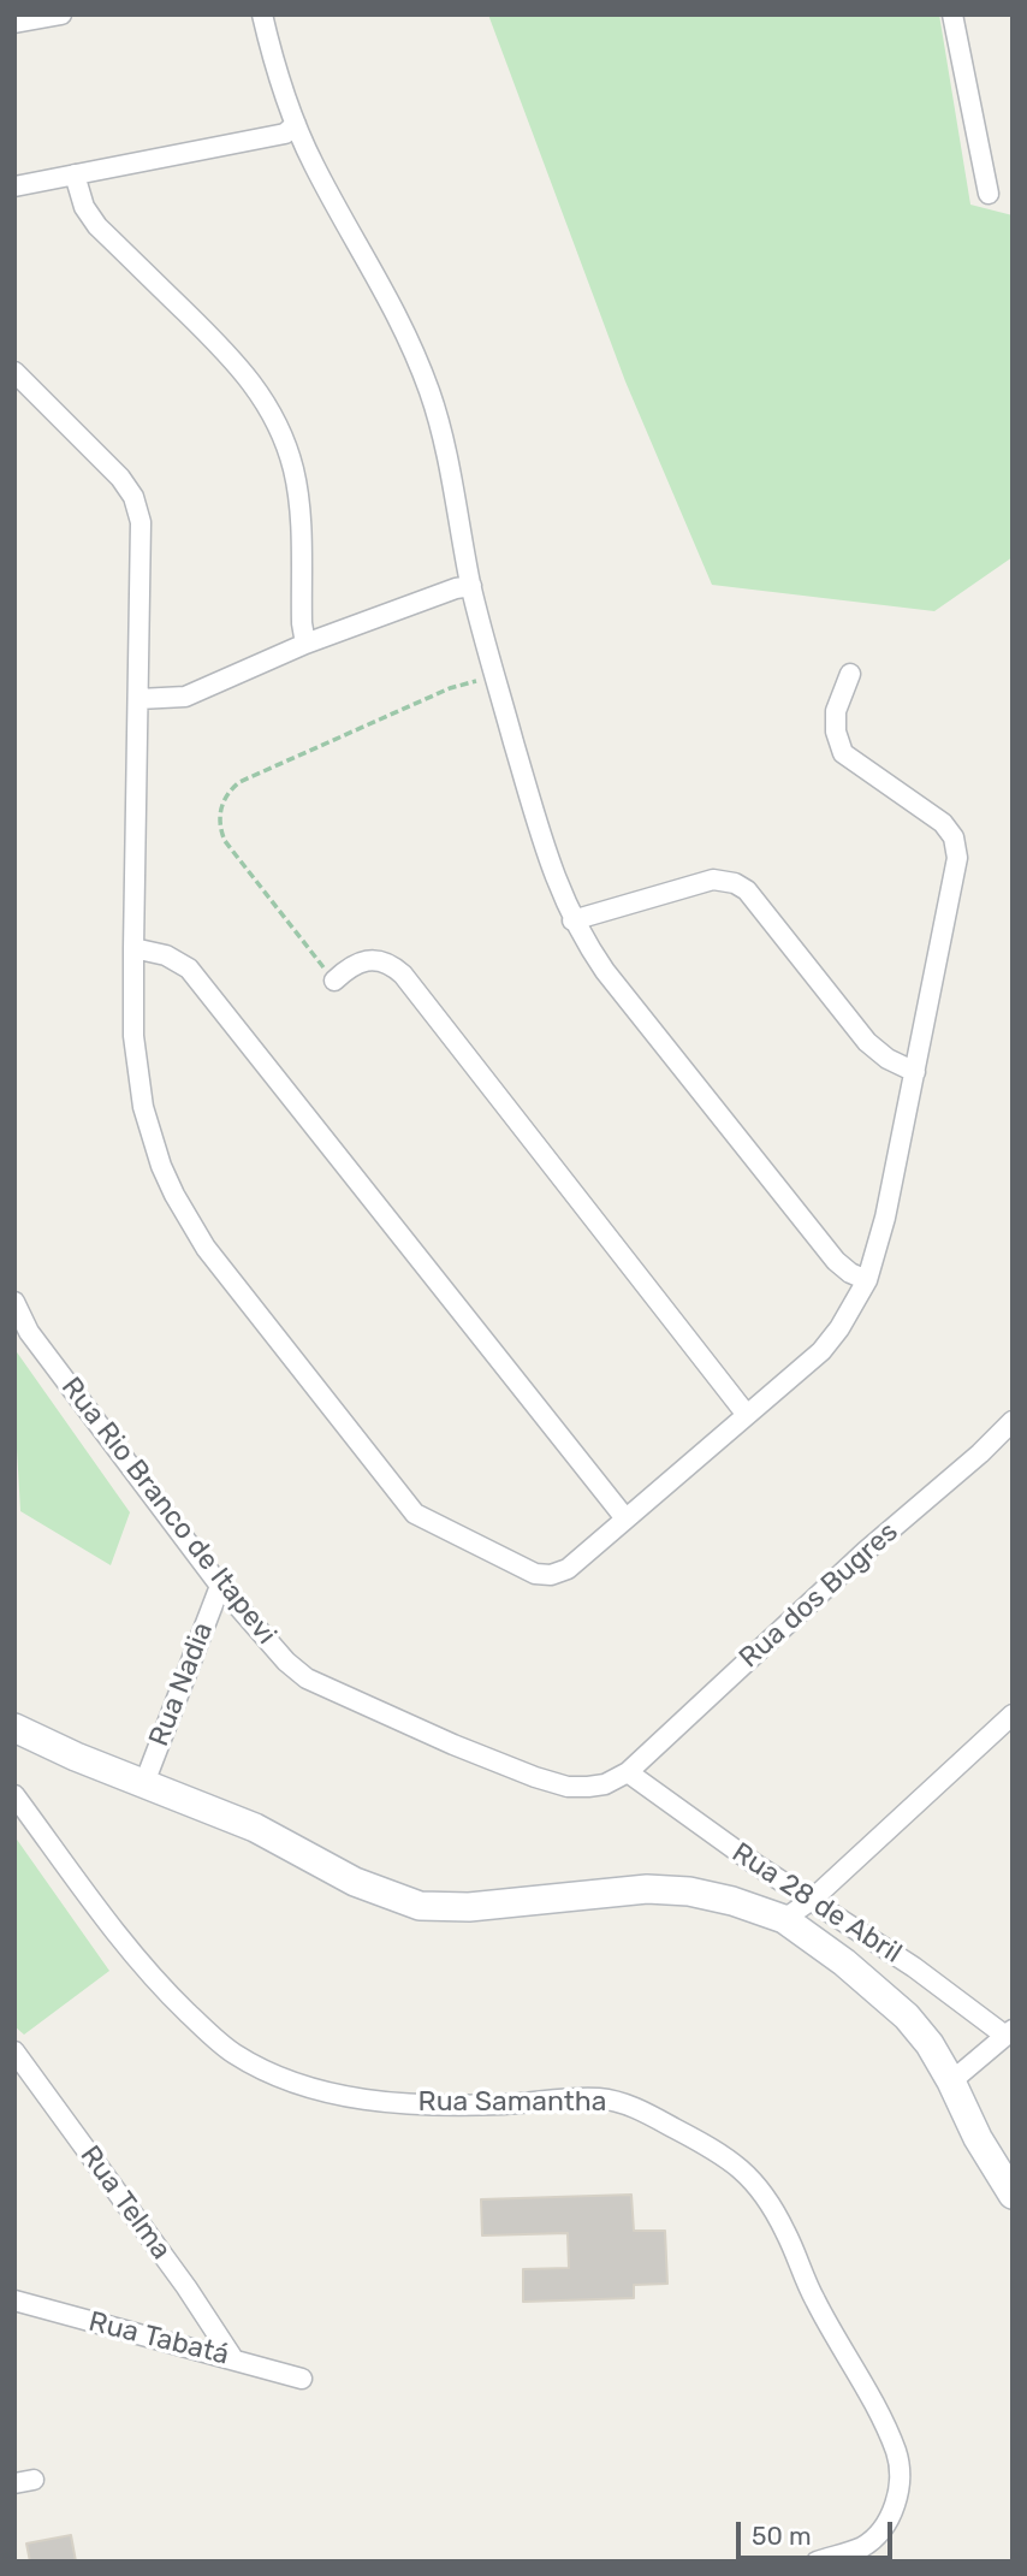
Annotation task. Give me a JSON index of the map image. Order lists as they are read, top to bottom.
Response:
{
  "streets": {
    "street": [
      "Rua Rio Branco de Itapevi",
      "Rua dos Bugres",
      "Rua Nadia",
      "Rua 28 de Abril",
      "Rua Samantha",
      "Rua Telma",
      "Rua Tabatá"
    ]
  },
  "crossings": [
    ["Rua Rio Branco de Itapevi", "Rua dos Bugres"],
    ["Rua Rio Branco de Itapevi", "Rua Nadia"],
    ["Rua Rio Branco de Itapevi", "Rua 28 de Abril"],
    ["Rua dos Bugres", "Rua 28 de Abril"],
    ["Rua Telma", "Rua Tabatá"]
  ],
  "scale_bar": "50 m"
}
